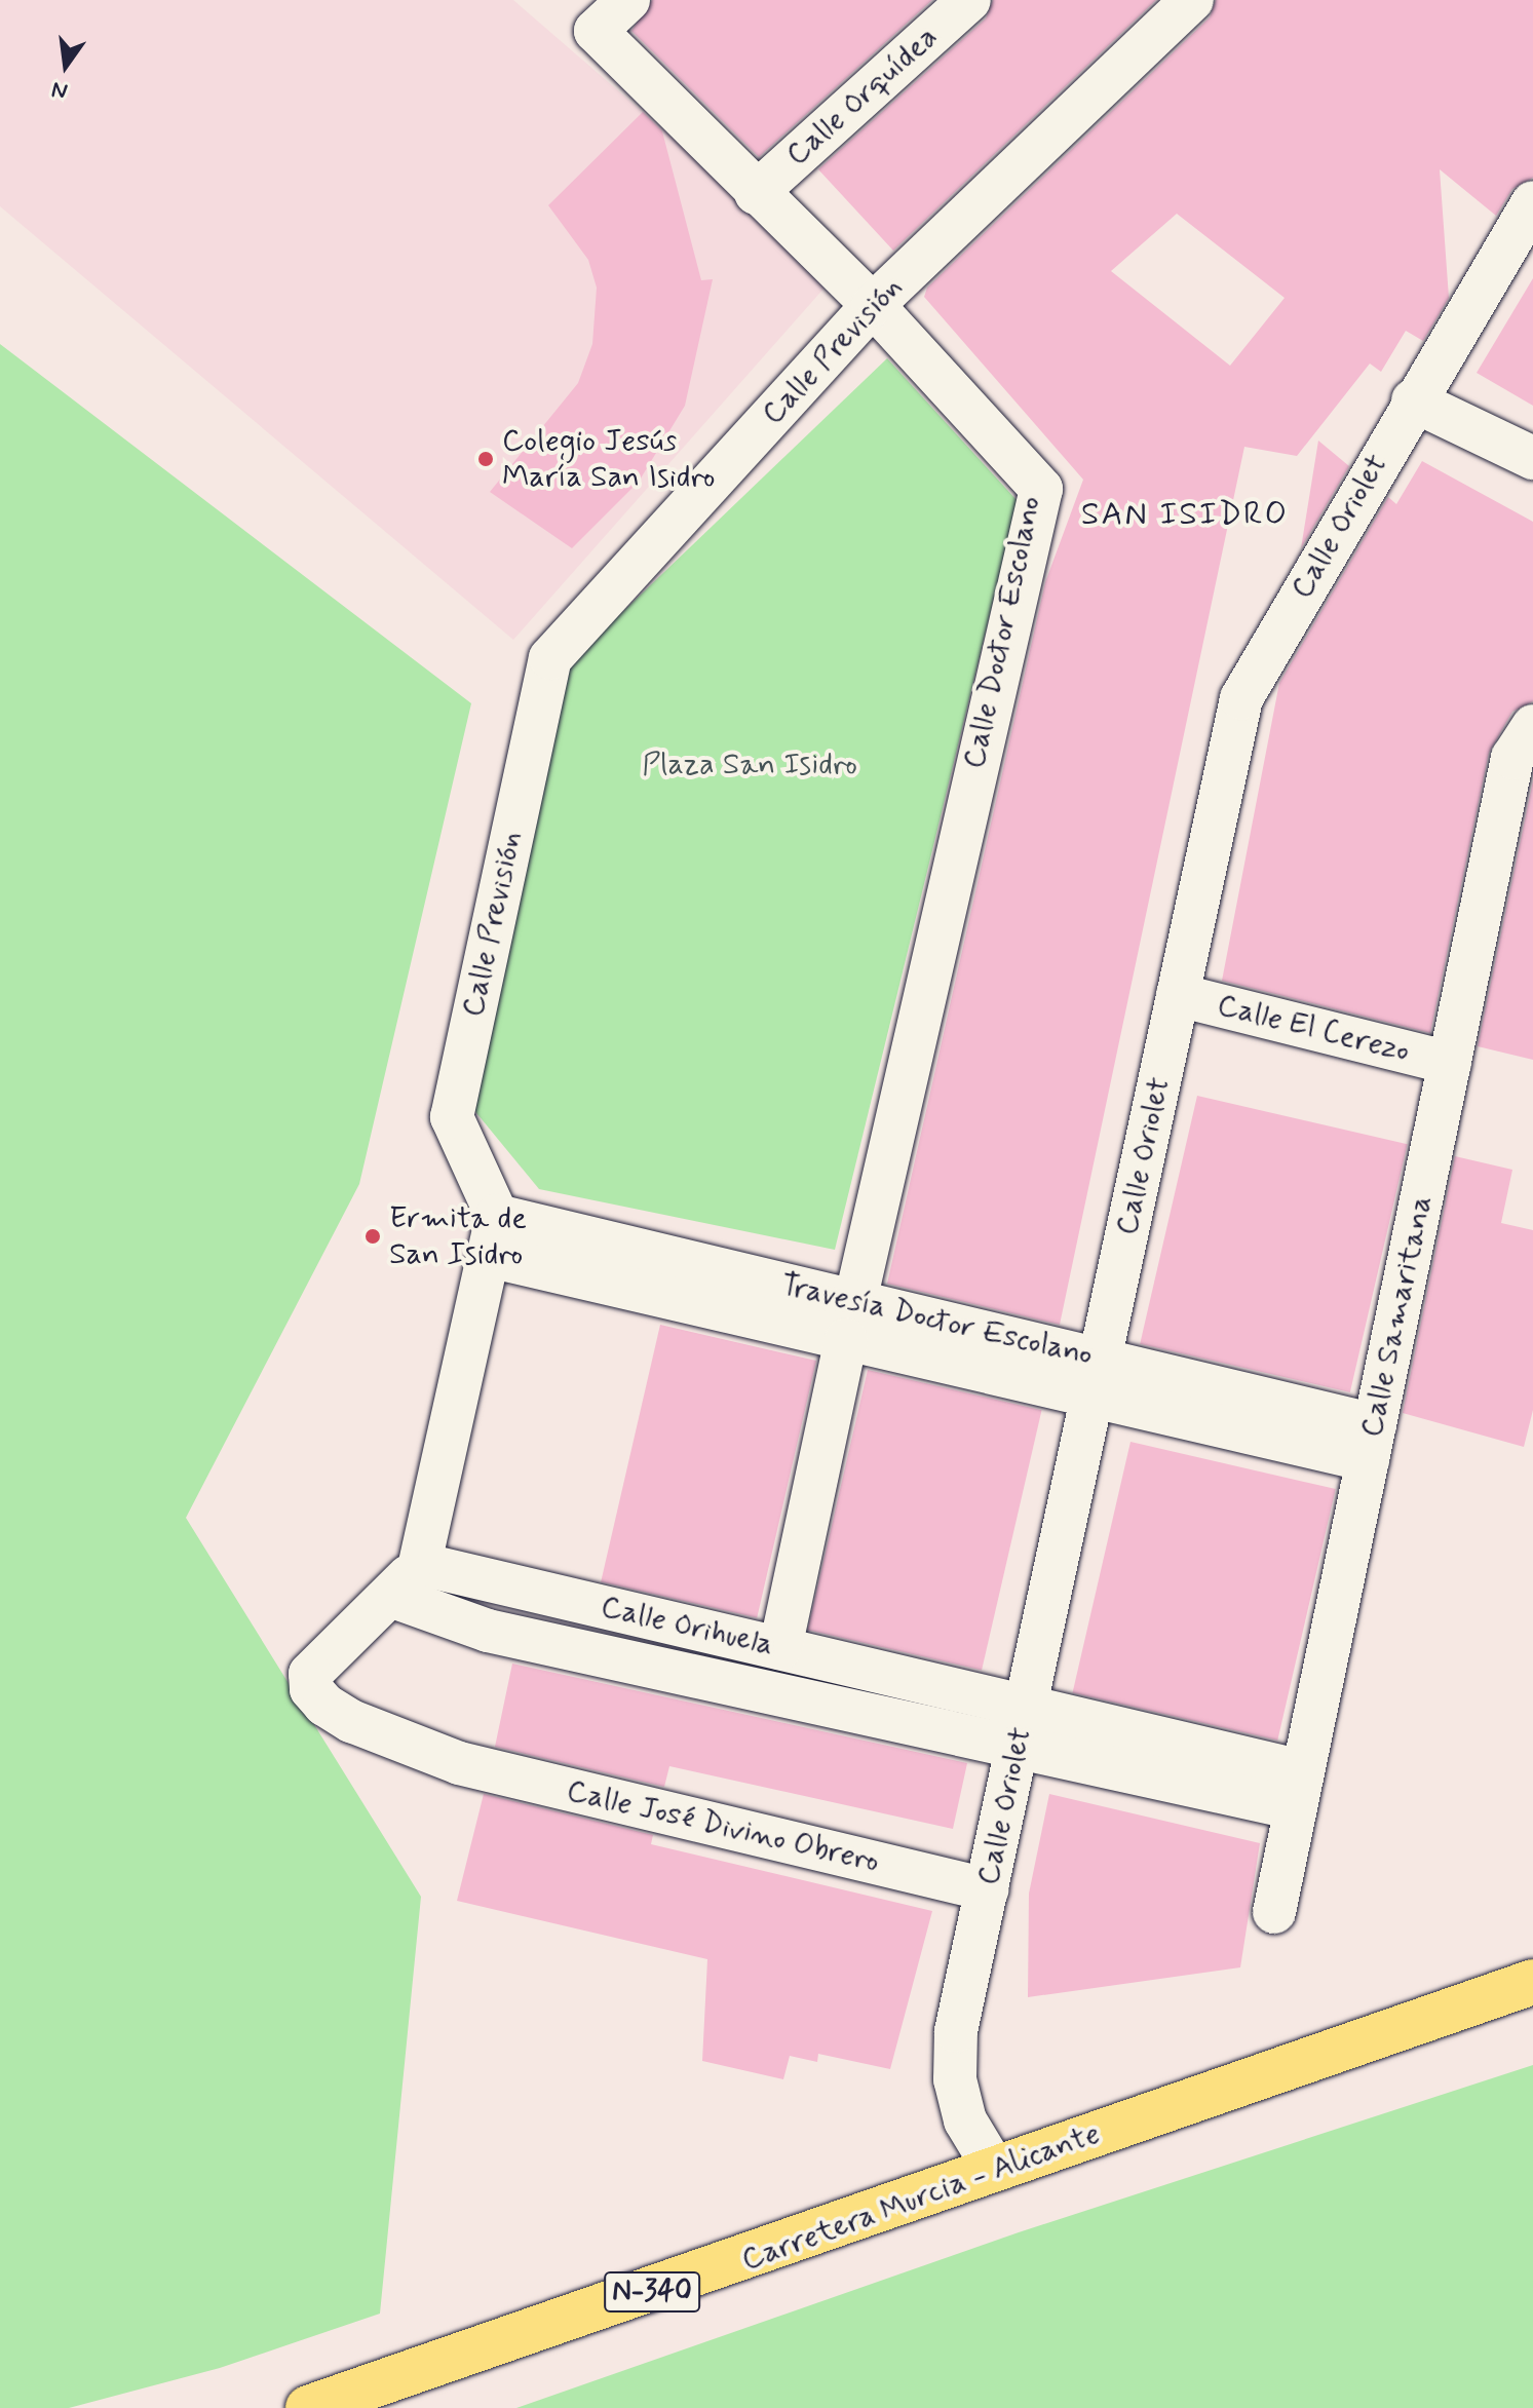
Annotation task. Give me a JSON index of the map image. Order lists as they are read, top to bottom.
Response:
{
  "streets": {
    "highway": ["Carretera Murcia - Alicante", "N-340"],
    "street": [
      "Calle Orquídea",
      "Calle Previsión",
      "Calle Oriolet",
      "Calle Doctor Escolano",
      "Calle El Cerezo",
      "Calle Samaritana",
      "Travesía Doctor Escolano",
      "Calle Orihuela",
      "Calle José Divino Obrero"
    ]
  },
  "crossings": [
    ["Calle Orquídea", "Calle Doctor Escolano"],
    ["Calle Previsión", "Calle Doctor Escolano"],
    ["Calle Previsión", "Travesía Doctor Escolano"],
    ["Calle Oriolet", "Calle El Cerezo"],
    ["Calle Oriolet", "Travesía Doctor Escolano"],
    ["Calle Oriolet", "Calle Orihuela"],
    ["Calle Oriolet", "Calle José Divino Obrero"],
    ["Calle Oriolet", "Carretera Murcia - Alicante"],
    ["Calle Doctor Escolano", "Travesía Doctor Escolano"],
    ["Calle El Cerezo", "Calle Samaritana"],
    ["Calle Samaritana", "Travesía Doctor Escolano"],
    ["Calle Samaritana", "Calle Orihuela"]
  ],
  "districts": ["SAN ISIDRO"],
  "parks": ["Plaza San Isidro"],
  "places": ["Colegio Jesús María San Isidro", "Ermita de San Isidro"],
  "north": "bottom"
}
